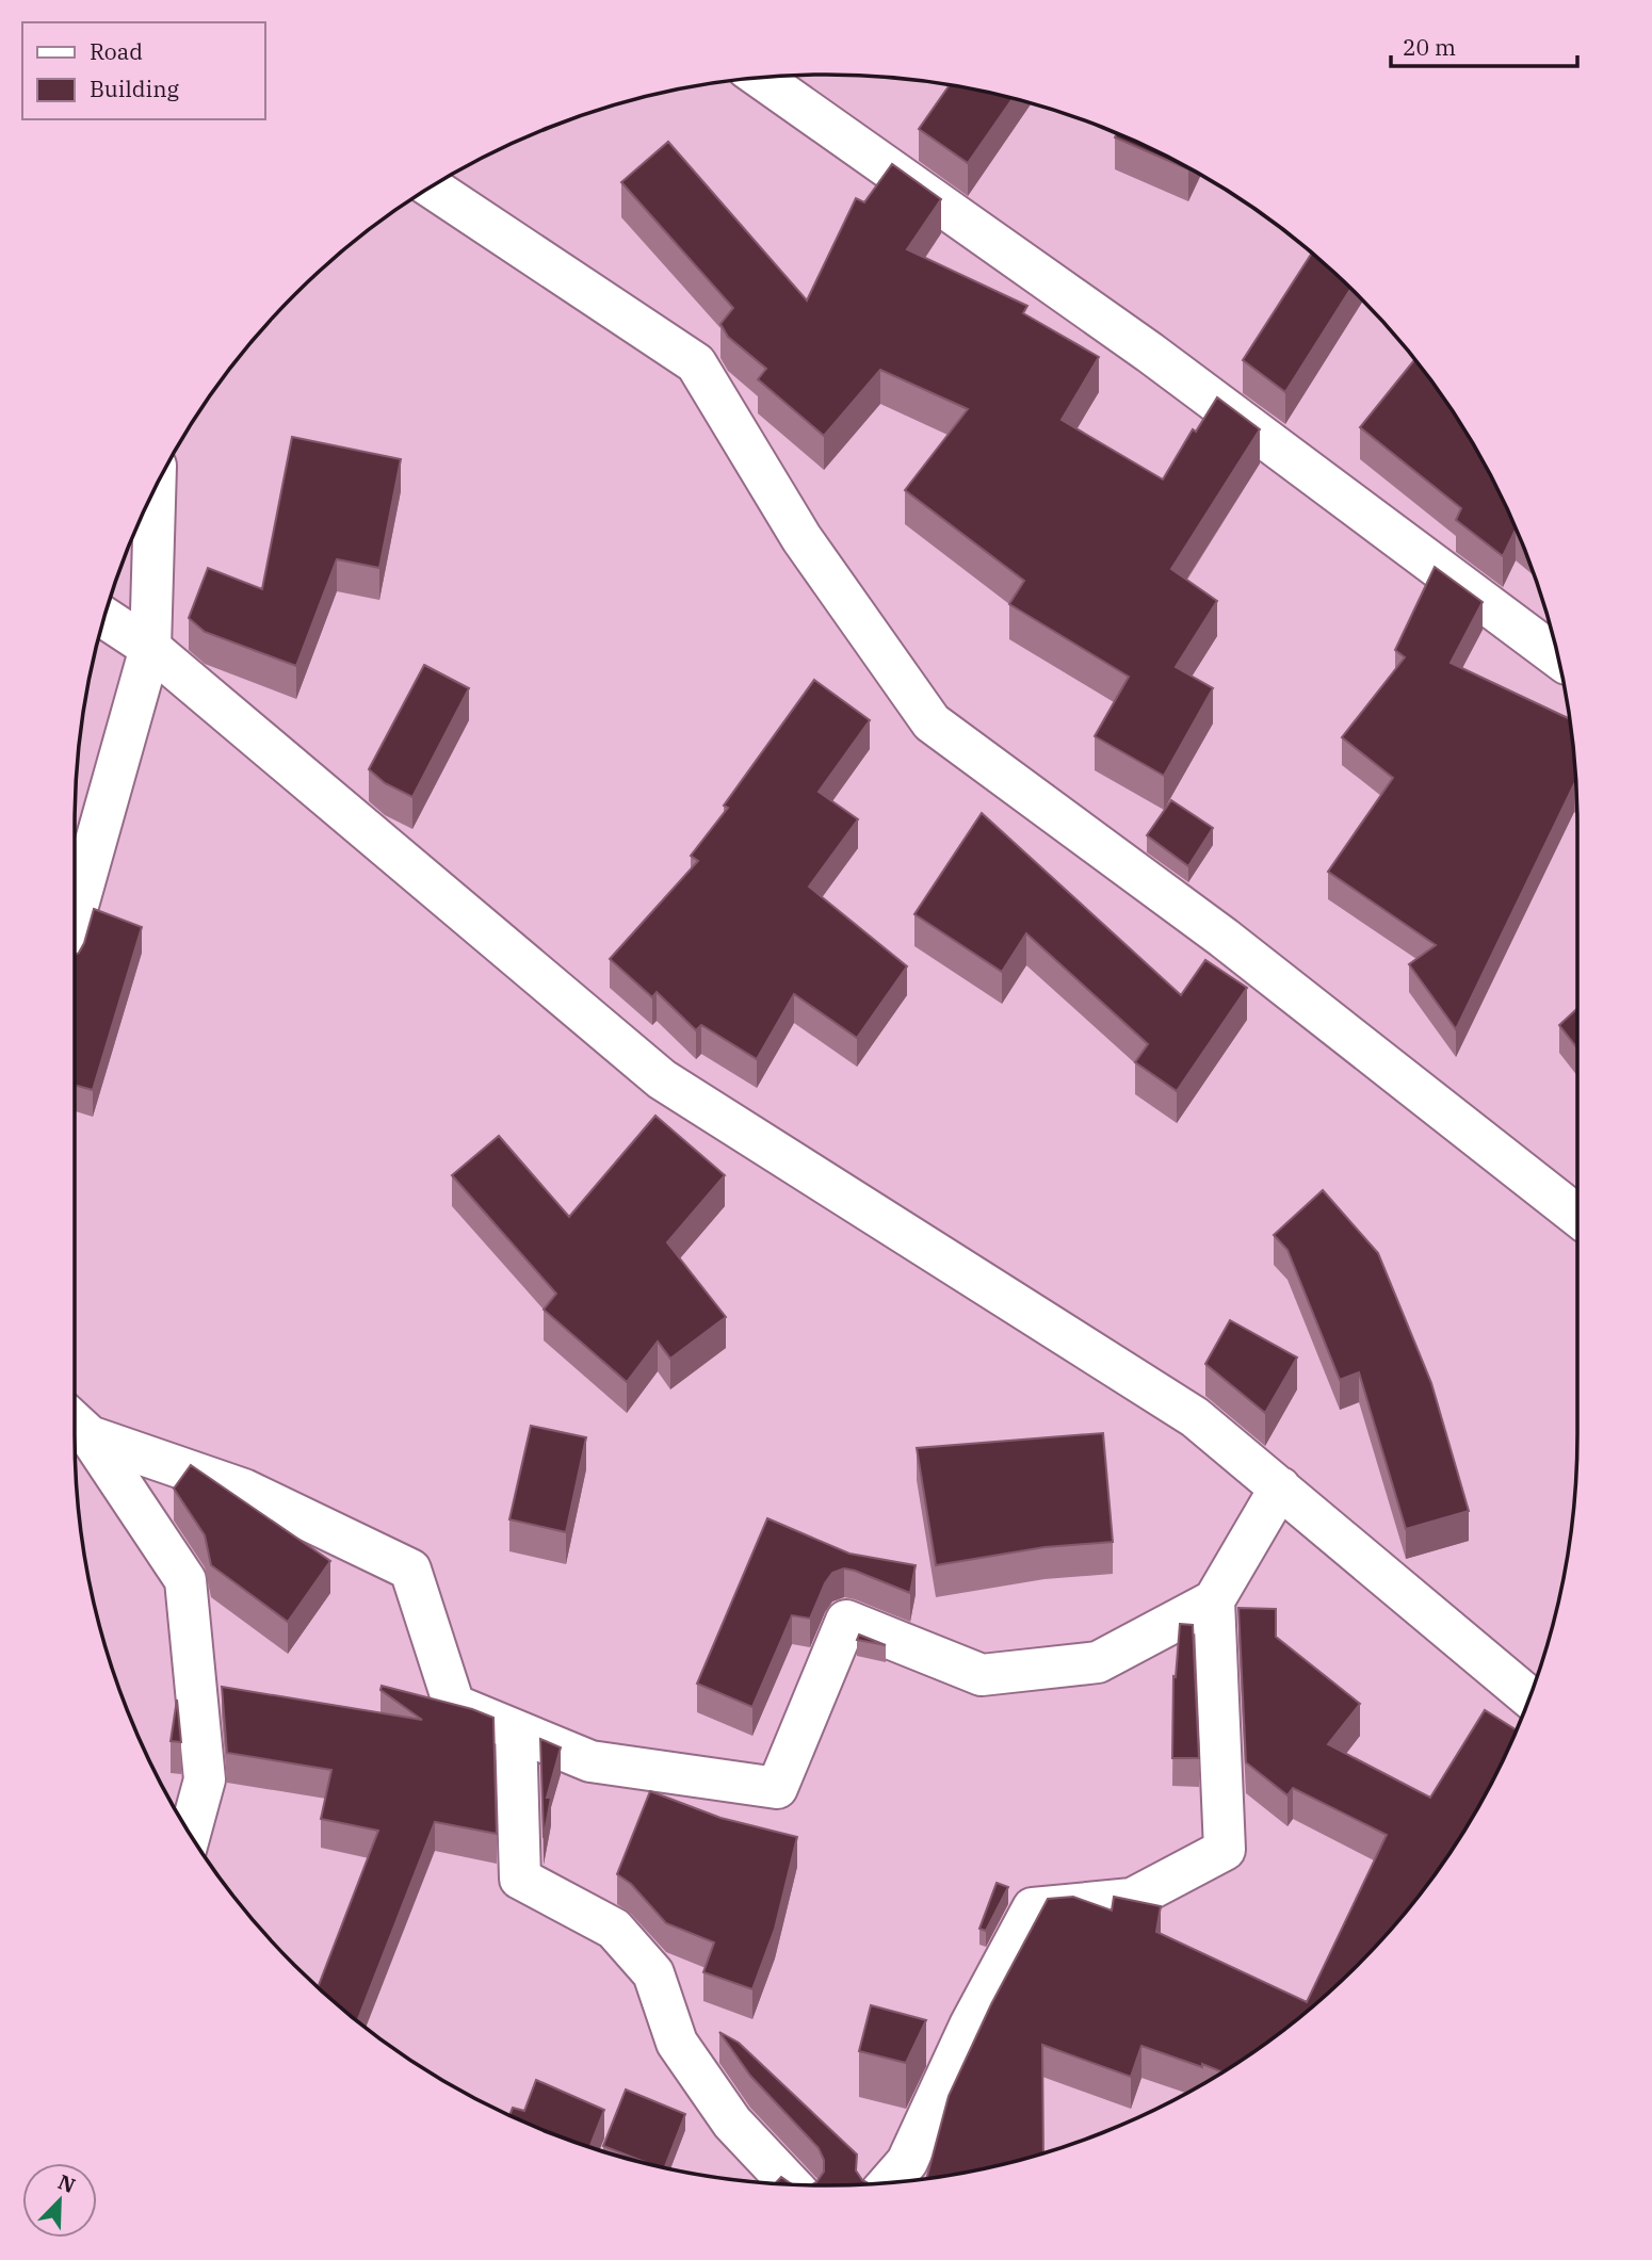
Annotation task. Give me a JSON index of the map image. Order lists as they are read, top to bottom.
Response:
{
  "legend": ["Road", "Building"],
  "scale_bar": "20 m",
  "north": "top right"
}
